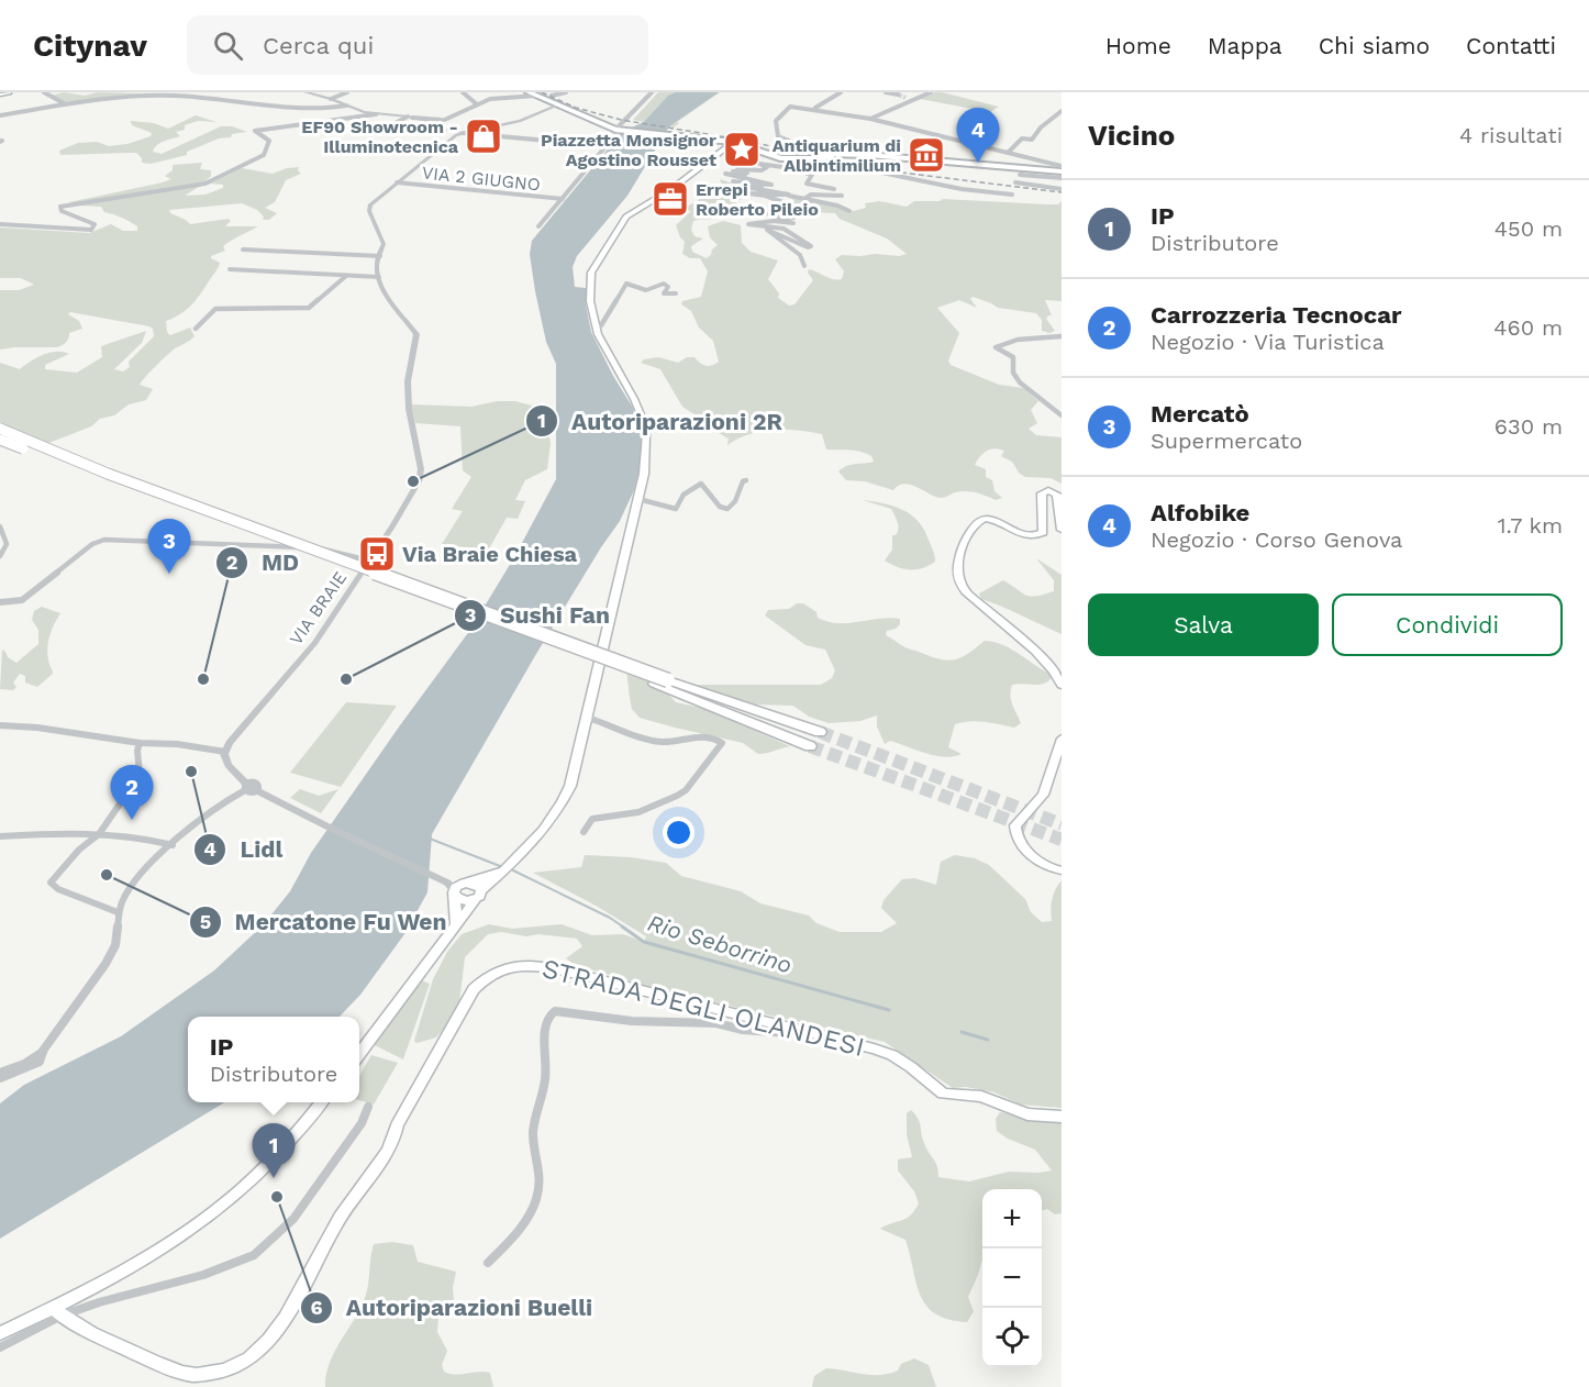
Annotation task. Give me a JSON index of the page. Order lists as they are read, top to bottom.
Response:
{
  "streets": {
    "main road": ["STRADA DEGLI OLANDESI"],
    "street": ["VIA 2 GIUGNO", "VIA BRAIE"]
  },
  "water": ["Rio Seborrino"],
  "places": {
    "shop": ["EF90 Showroom - Illuminotecnica"],
    "place": ["Piazzetta Monsignor Agostino Rousset"],
    "museum": ["Antiquarium di Albintimilium"],
    "office": ["Errepi Roberto Pileio"],
    "other": [
      "Autoriparazioni 2R",
      "MD",
      "Sushi Fan",
      "Lidl",
      "Mercatone Fu Wen",
      "Autoriparazioni Buelli"
    ],
    "bus stop": ["Via Braie Chiesa"]
  },
  "page": {
    "header": "Citynav",
    "search": "Cerca qui",
    "nav": [
      "Home",
      "Mappa",
      "Chi siamo",
      "Contatti"
    ],
    "heading": ["Vicino", "4 risultati"],
    "pins": [
      "4",
      "3",
      "2",
      "1"
    ],
    "list": [
      {
        "mark": "1",
        "name": "IP",
        "note": "Distributore",
        "value": "450 m"
      },
      {
        "mark": "2",
        "name": "Carrozzeria Tecnocar",
        "note": "Negozio · Via Turistica",
        "value": "460 m"
      },
      {
        "mark": "3",
        "name": "Mercatò",
        "note": "Supermercato",
        "value": "630 m"
      },
      {
        "mark": "4",
        "name": "Alfobike",
        "note": "Negozio · Corso Genova",
        "value": "1.7 km"
      }
    ],
    "buttons": ["Salva", "Condividi"],
    "popup": ["IP", "Distributore"],
    "map_buttons": ["+", "−"]
  }
}
